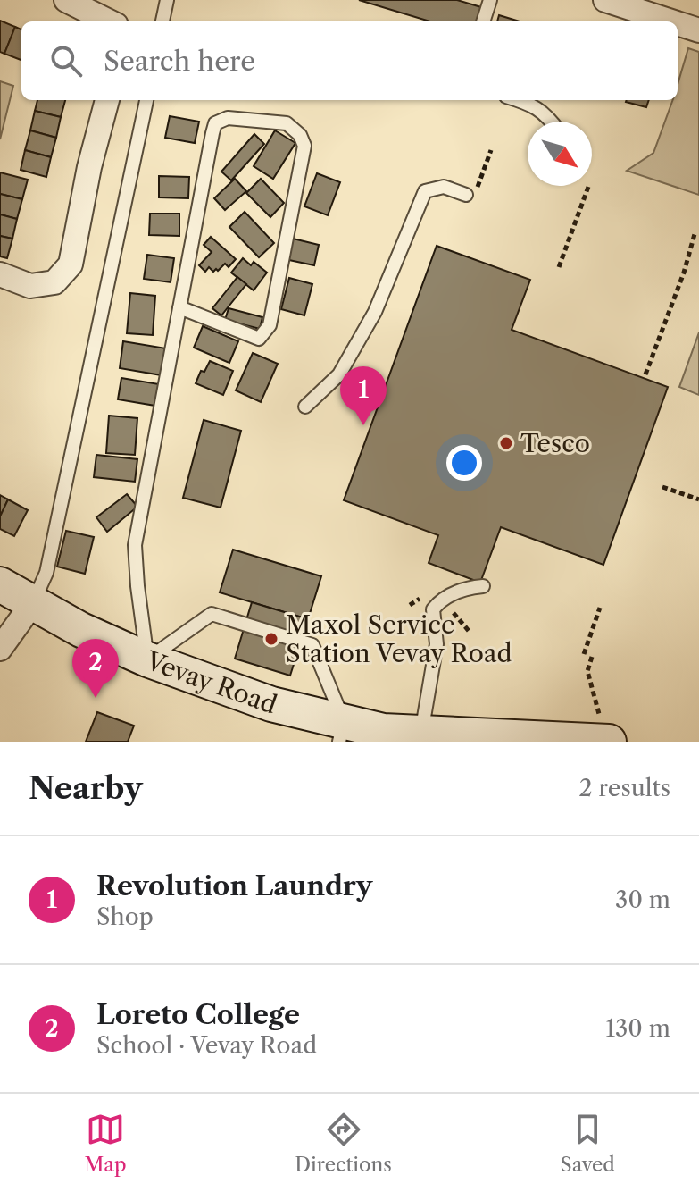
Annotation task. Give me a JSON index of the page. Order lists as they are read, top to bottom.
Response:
{
  "streets": {
    "main road": ["Vevay Road"]
  },
  "places": ["Tesco", "Maxol Service Station Vevay Road"],
  "north": "bottom right",
  "page": {
    "search": "Search here",
    "pins": ["1", "2"],
    "heading": ["Nearby", "2 results"],
    "list": [
      {
        "mark": "1",
        "name": "Revolution Laundry",
        "note": "Shop",
        "value": "30 m"
      },
      {
        "mark": "2",
        "name": "Loreto College",
        "note": "School · Vevay Road",
        "value": "130 m"
      }
    ],
    "nav": ["Map", "Directions", "Saved"]
  }
}
